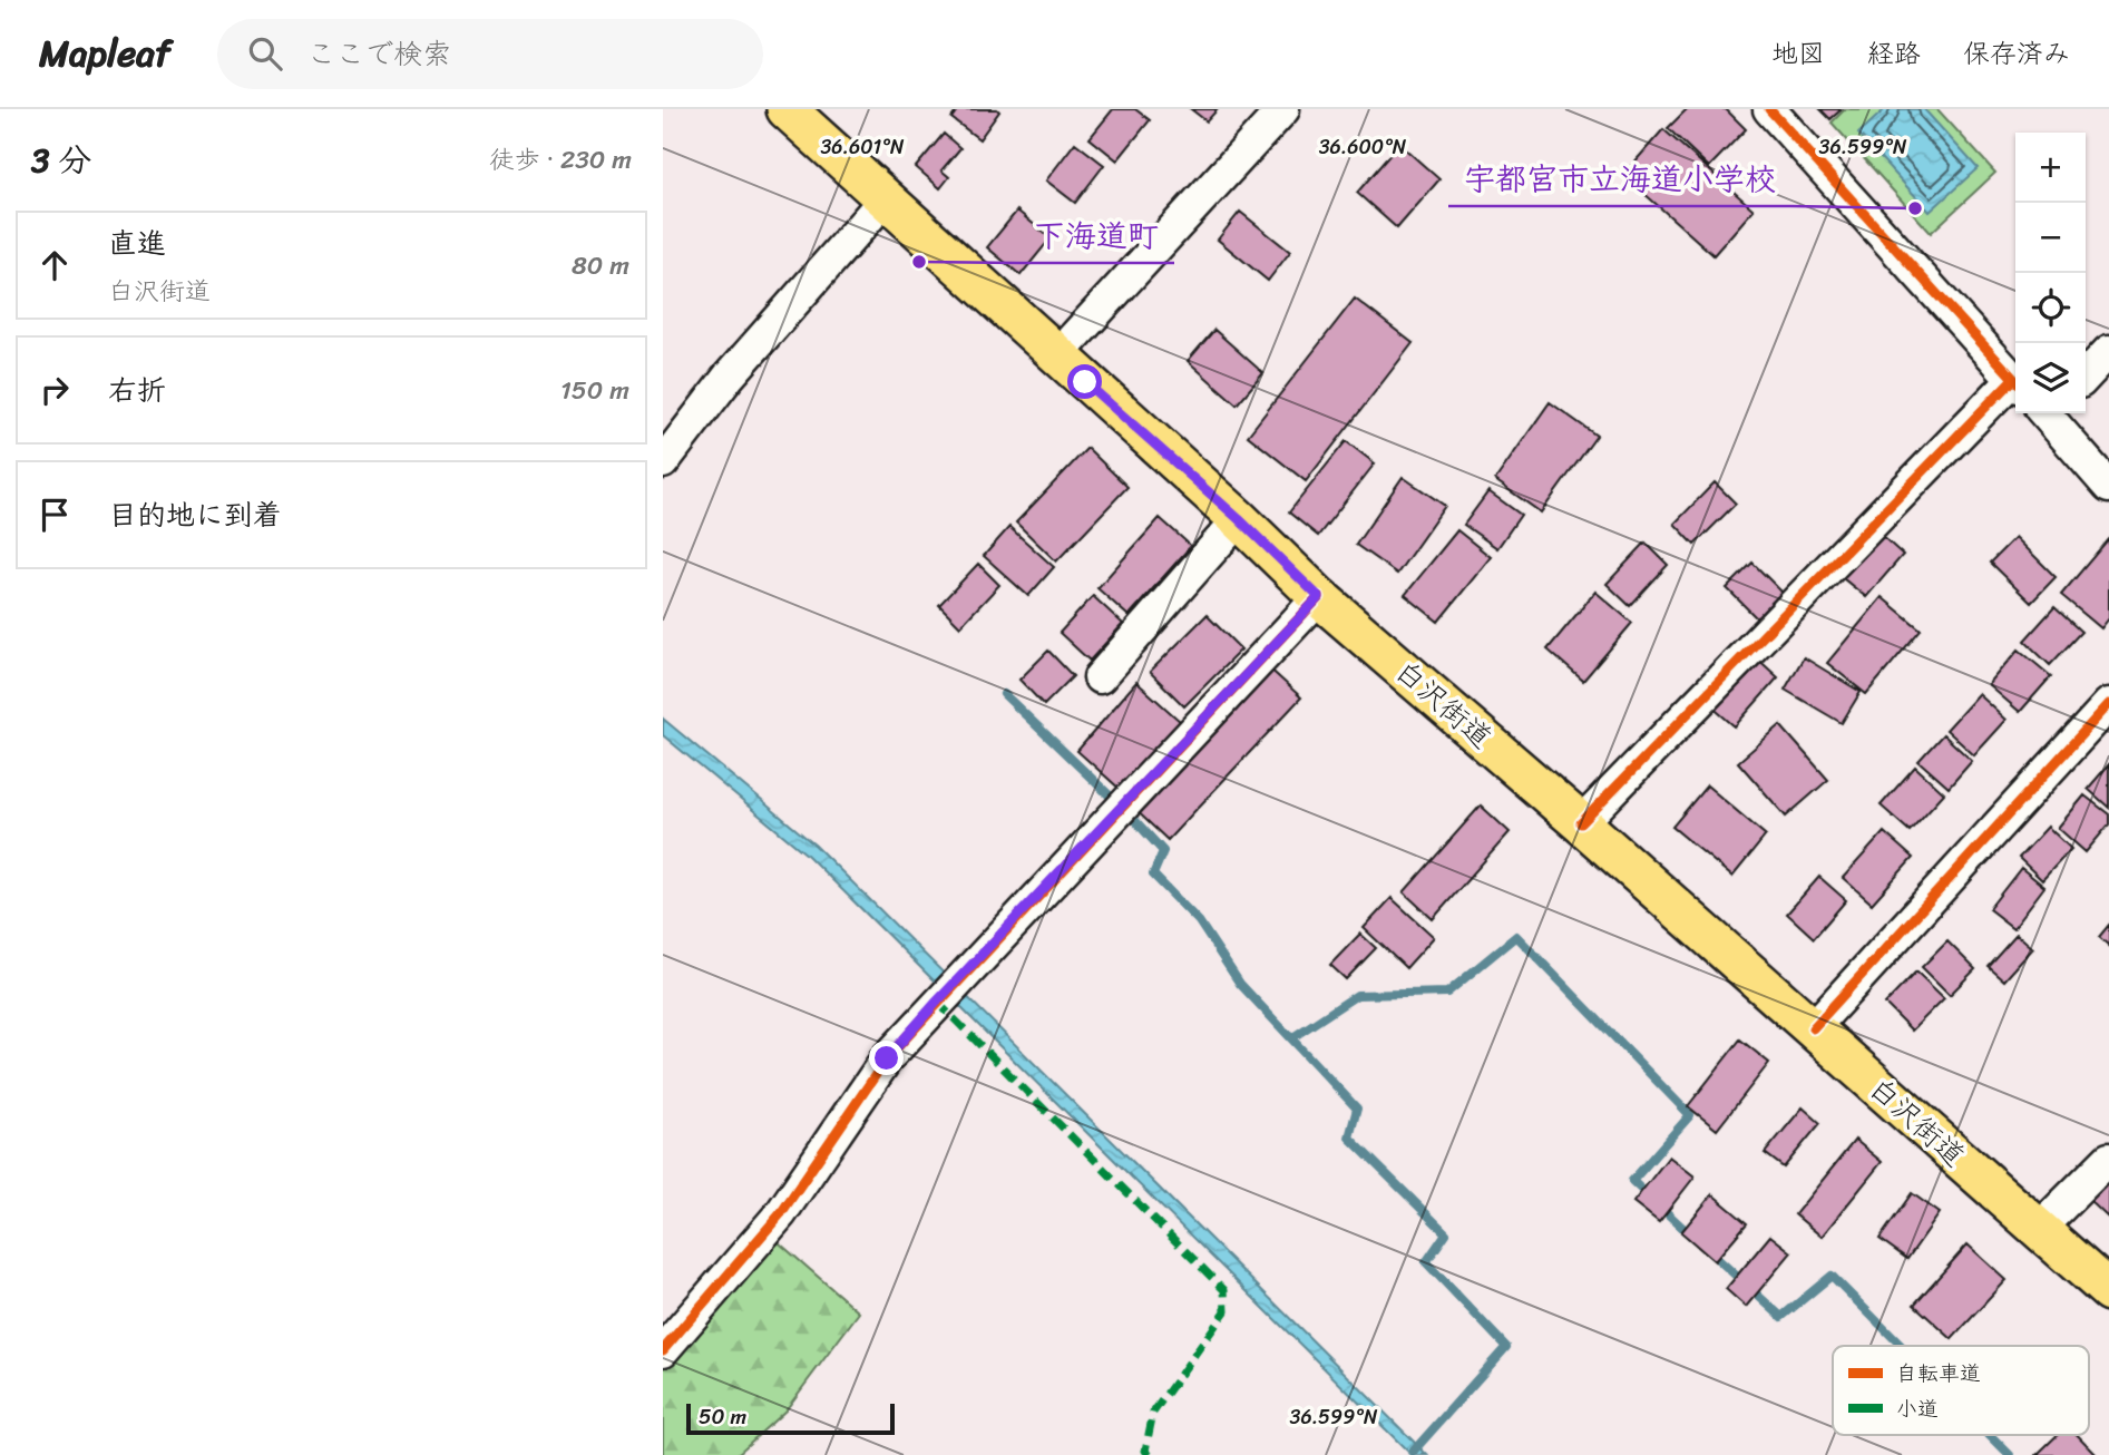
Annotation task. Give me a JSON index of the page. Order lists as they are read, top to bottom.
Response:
{
  "streets": {
    "main road": ["白沢街道"]
  },
  "places": ["宇都宮市立海道小学校", "下海道町"],
  "legend": ["自転車道", "小道"],
  "scale_bar": "50 m",
  "page": {
    "header": "Mapleaf",
    "search": "ここで検索",
    "nav": ["地図", "経路", "保存済み"],
    "heading": ["3 分", "徒歩 · 230 m"],
    "map_buttons": ["+", "−"],
    "list": [
      ["直進", "白沢街道", "80 m"],
      ["右折", "150 m"],
      "目的地に到着"
    ],
    "scale": "50 m"
  },
  "coordinates": ["36.601°N", "36.600°N", "36.599°N"]
}
